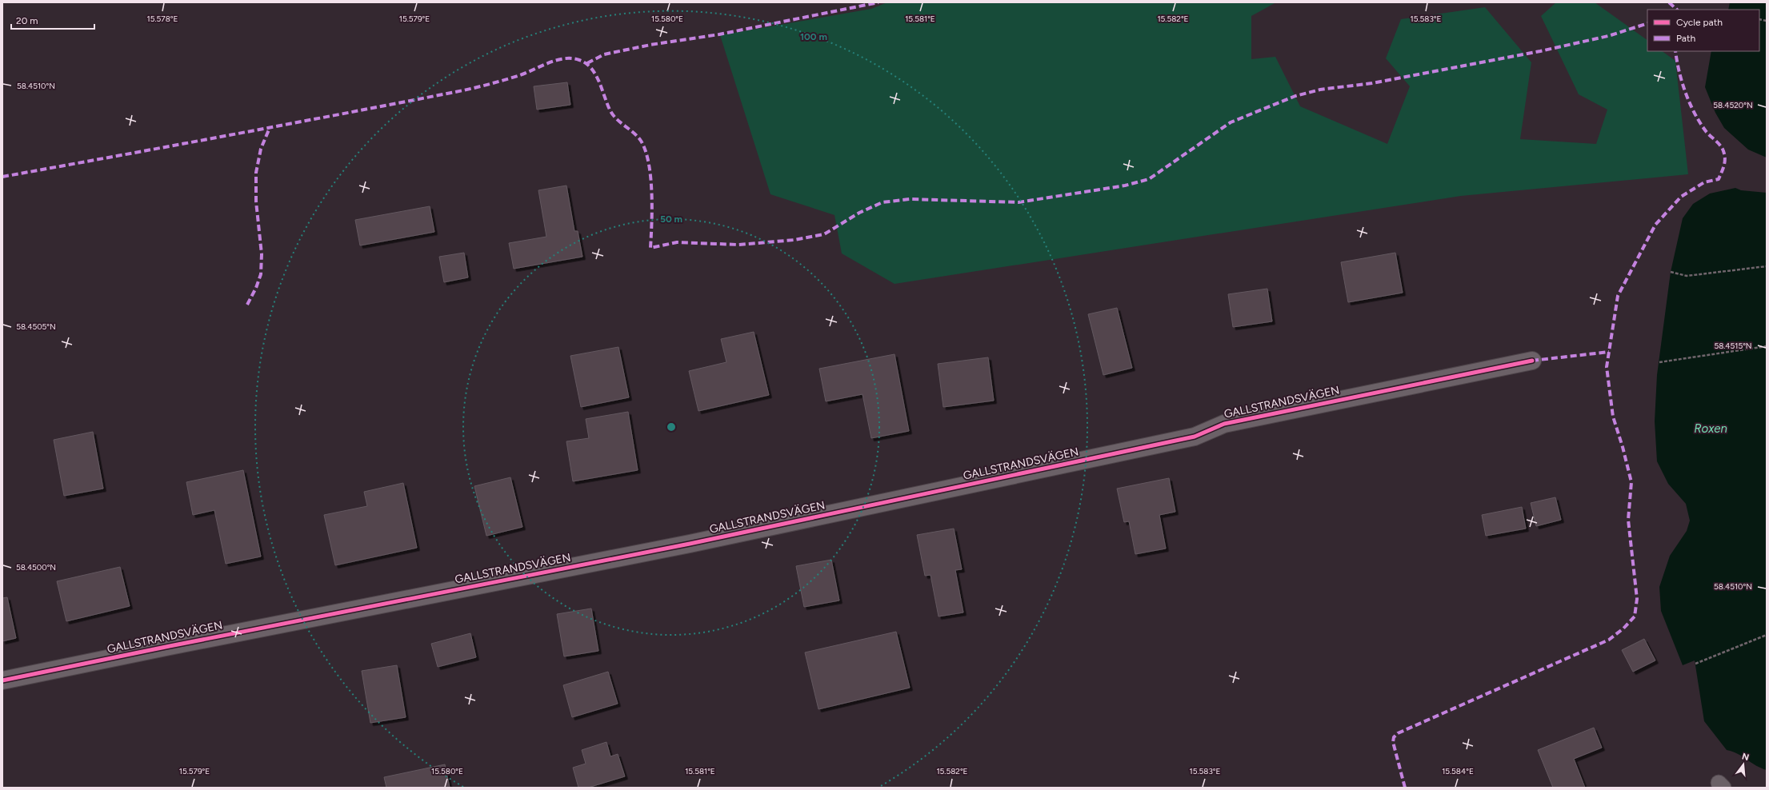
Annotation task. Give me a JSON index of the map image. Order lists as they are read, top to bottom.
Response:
{
  "streets": {
    "street": ["GALLSTRANDSVÄGEN"]
  },
  "water": ["Roxen"],
  "legend": ["Cycle path", "Path"],
  "scale_bar": "20 m",
  "north": "top",
  "coordinates": [
    "15.578°E",
    "15.579°E",
    "15.580°E",
    "15.581°E",
    "15.582°E",
    "15.583°E",
    "58.4510°N",
    "58.4520°N",
    "58.4505°N",
    "58.4515°N",
    "58.4500°N",
    "15.584°E"
  ],
  "rings": ["100 m", "50 m"]
}
